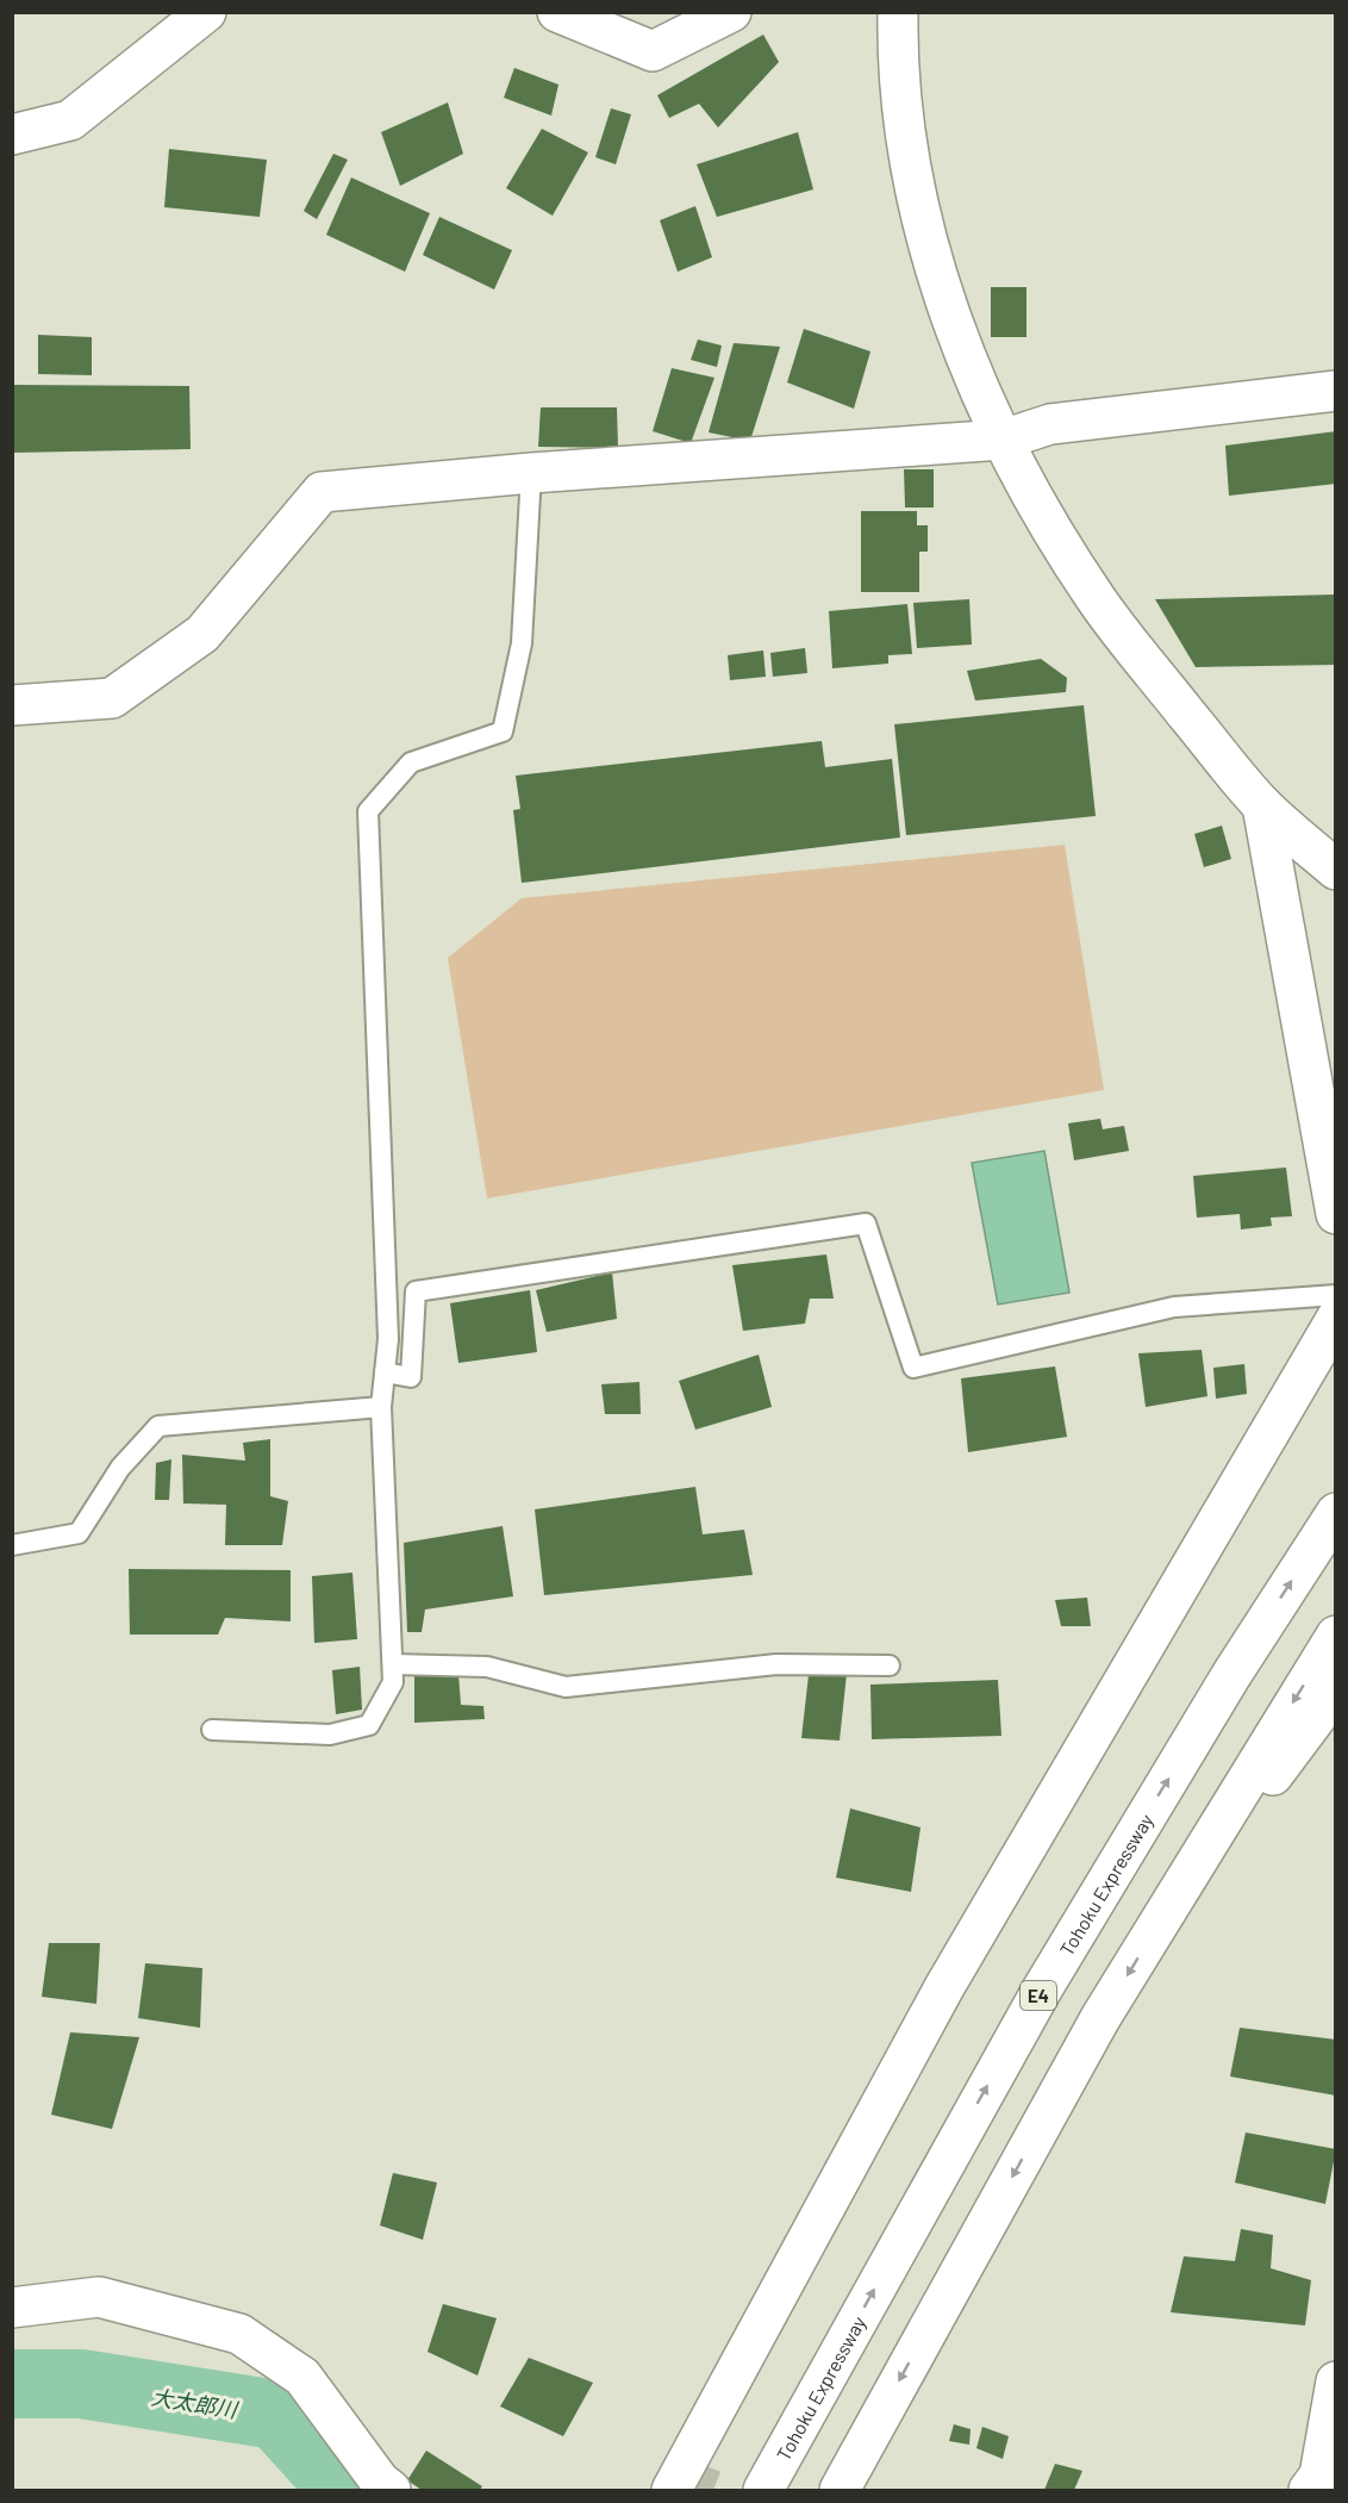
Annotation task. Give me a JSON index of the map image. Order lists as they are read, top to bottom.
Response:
{
  "streets": {
    "main road": ["Tohoku Expressway", "E4"]
  },
  "water": ["大太郎川"]
}
